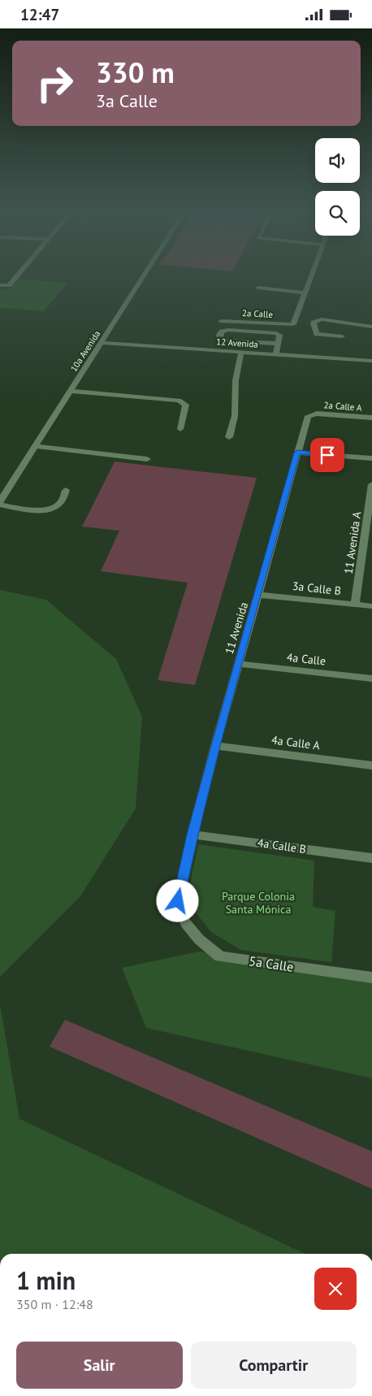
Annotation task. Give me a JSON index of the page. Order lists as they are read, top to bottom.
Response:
{
  "streets": {
    "street": [
      "2a Calle",
      "12 Avenida",
      "10a Avenida",
      "2a Calle A",
      "11 Avenida A",
      "3a Calle B",
      "11 Avenida",
      "4a Calle",
      "4a Calle A",
      "4a Calle B",
      "5a Calle"
    ]
  },
  "crossings": [
    ["12 Avenida", "10a Avenida"],
    ["2a Calle A", "11 Avenida"],
    ["11 Avenida A", "3a Calle B"],
    ["3a Calle B", "11 Avenida"],
    ["11 Avenida", "4a Calle"],
    ["11 Avenida", "4a Calle A"],
    ["11 Avenida", "4a Calle B"],
    ["11 Avenida", "5a Calle"]
  ],
  "parks": ["Parque Colonia Santa Mónica"],
  "page": {
    "status": "12:47",
    "turn": ["330 m", "3a Calle"],
    "heading": ["1 min", "350 m · 12:48"],
    "buttons": ["Salir", "Compartir"]
  }
}
